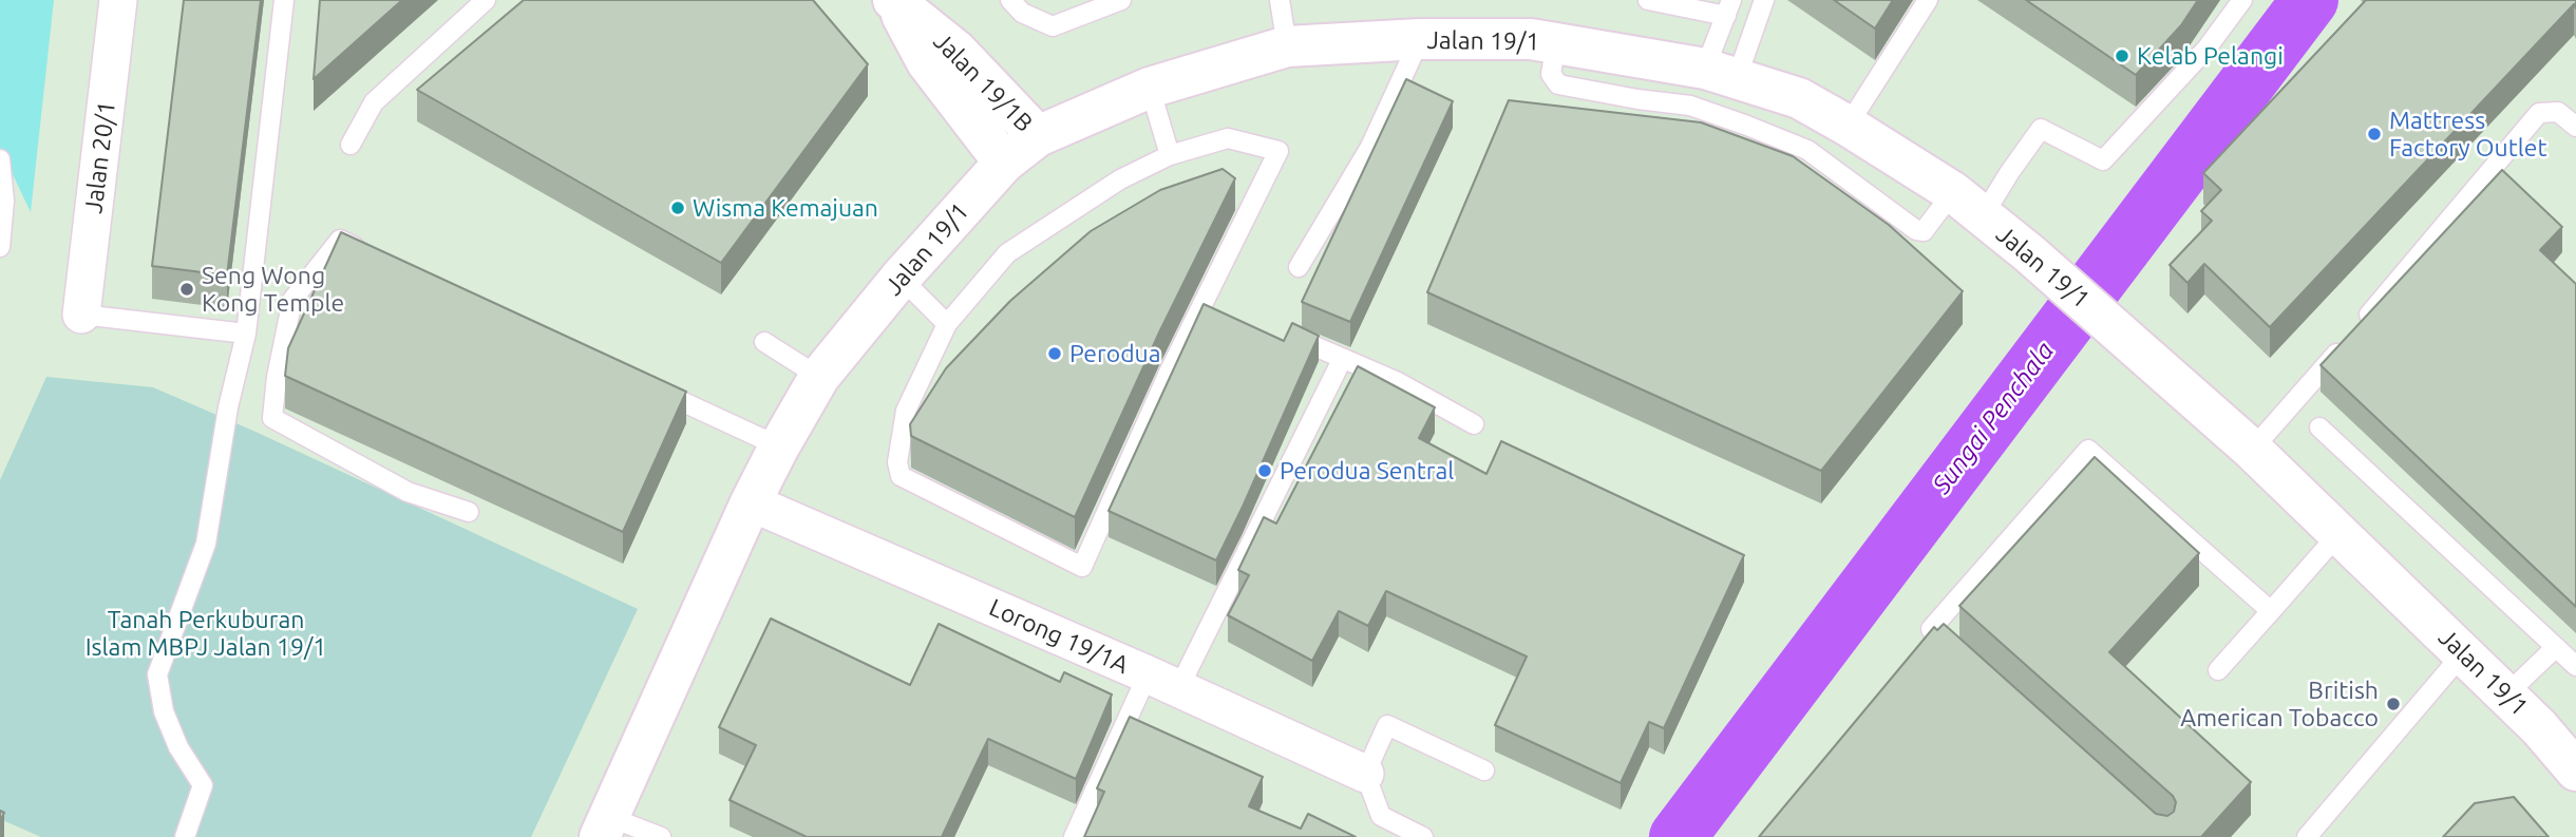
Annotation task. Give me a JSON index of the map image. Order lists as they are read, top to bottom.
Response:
{
  "streets": {
    "main road": ["Jalan 19/1", "Jalan 19/1B"],
    "street": ["Jalan 20/1", "Lorong 19/1A"]
  },
  "crossings": [
    ["Jalan 19/1", "Jalan 19/1B"],
    ["Jalan 19/1", "Lorong 19/1A"]
  ],
  "water": ["Sungai Penchala"],
  "parks": ["Tanah Perkuburan Islam MBPJ Jalan 19/1"],
  "places": [
    "Kelab Pelangi",
    "Mattress Factory Outlet",
    "Wisma Kemajuan",
    "Seng Wong Kong Temple",
    "Perodua",
    "Perodua Sentral",
    "British American Tobacco"
  ]
}
